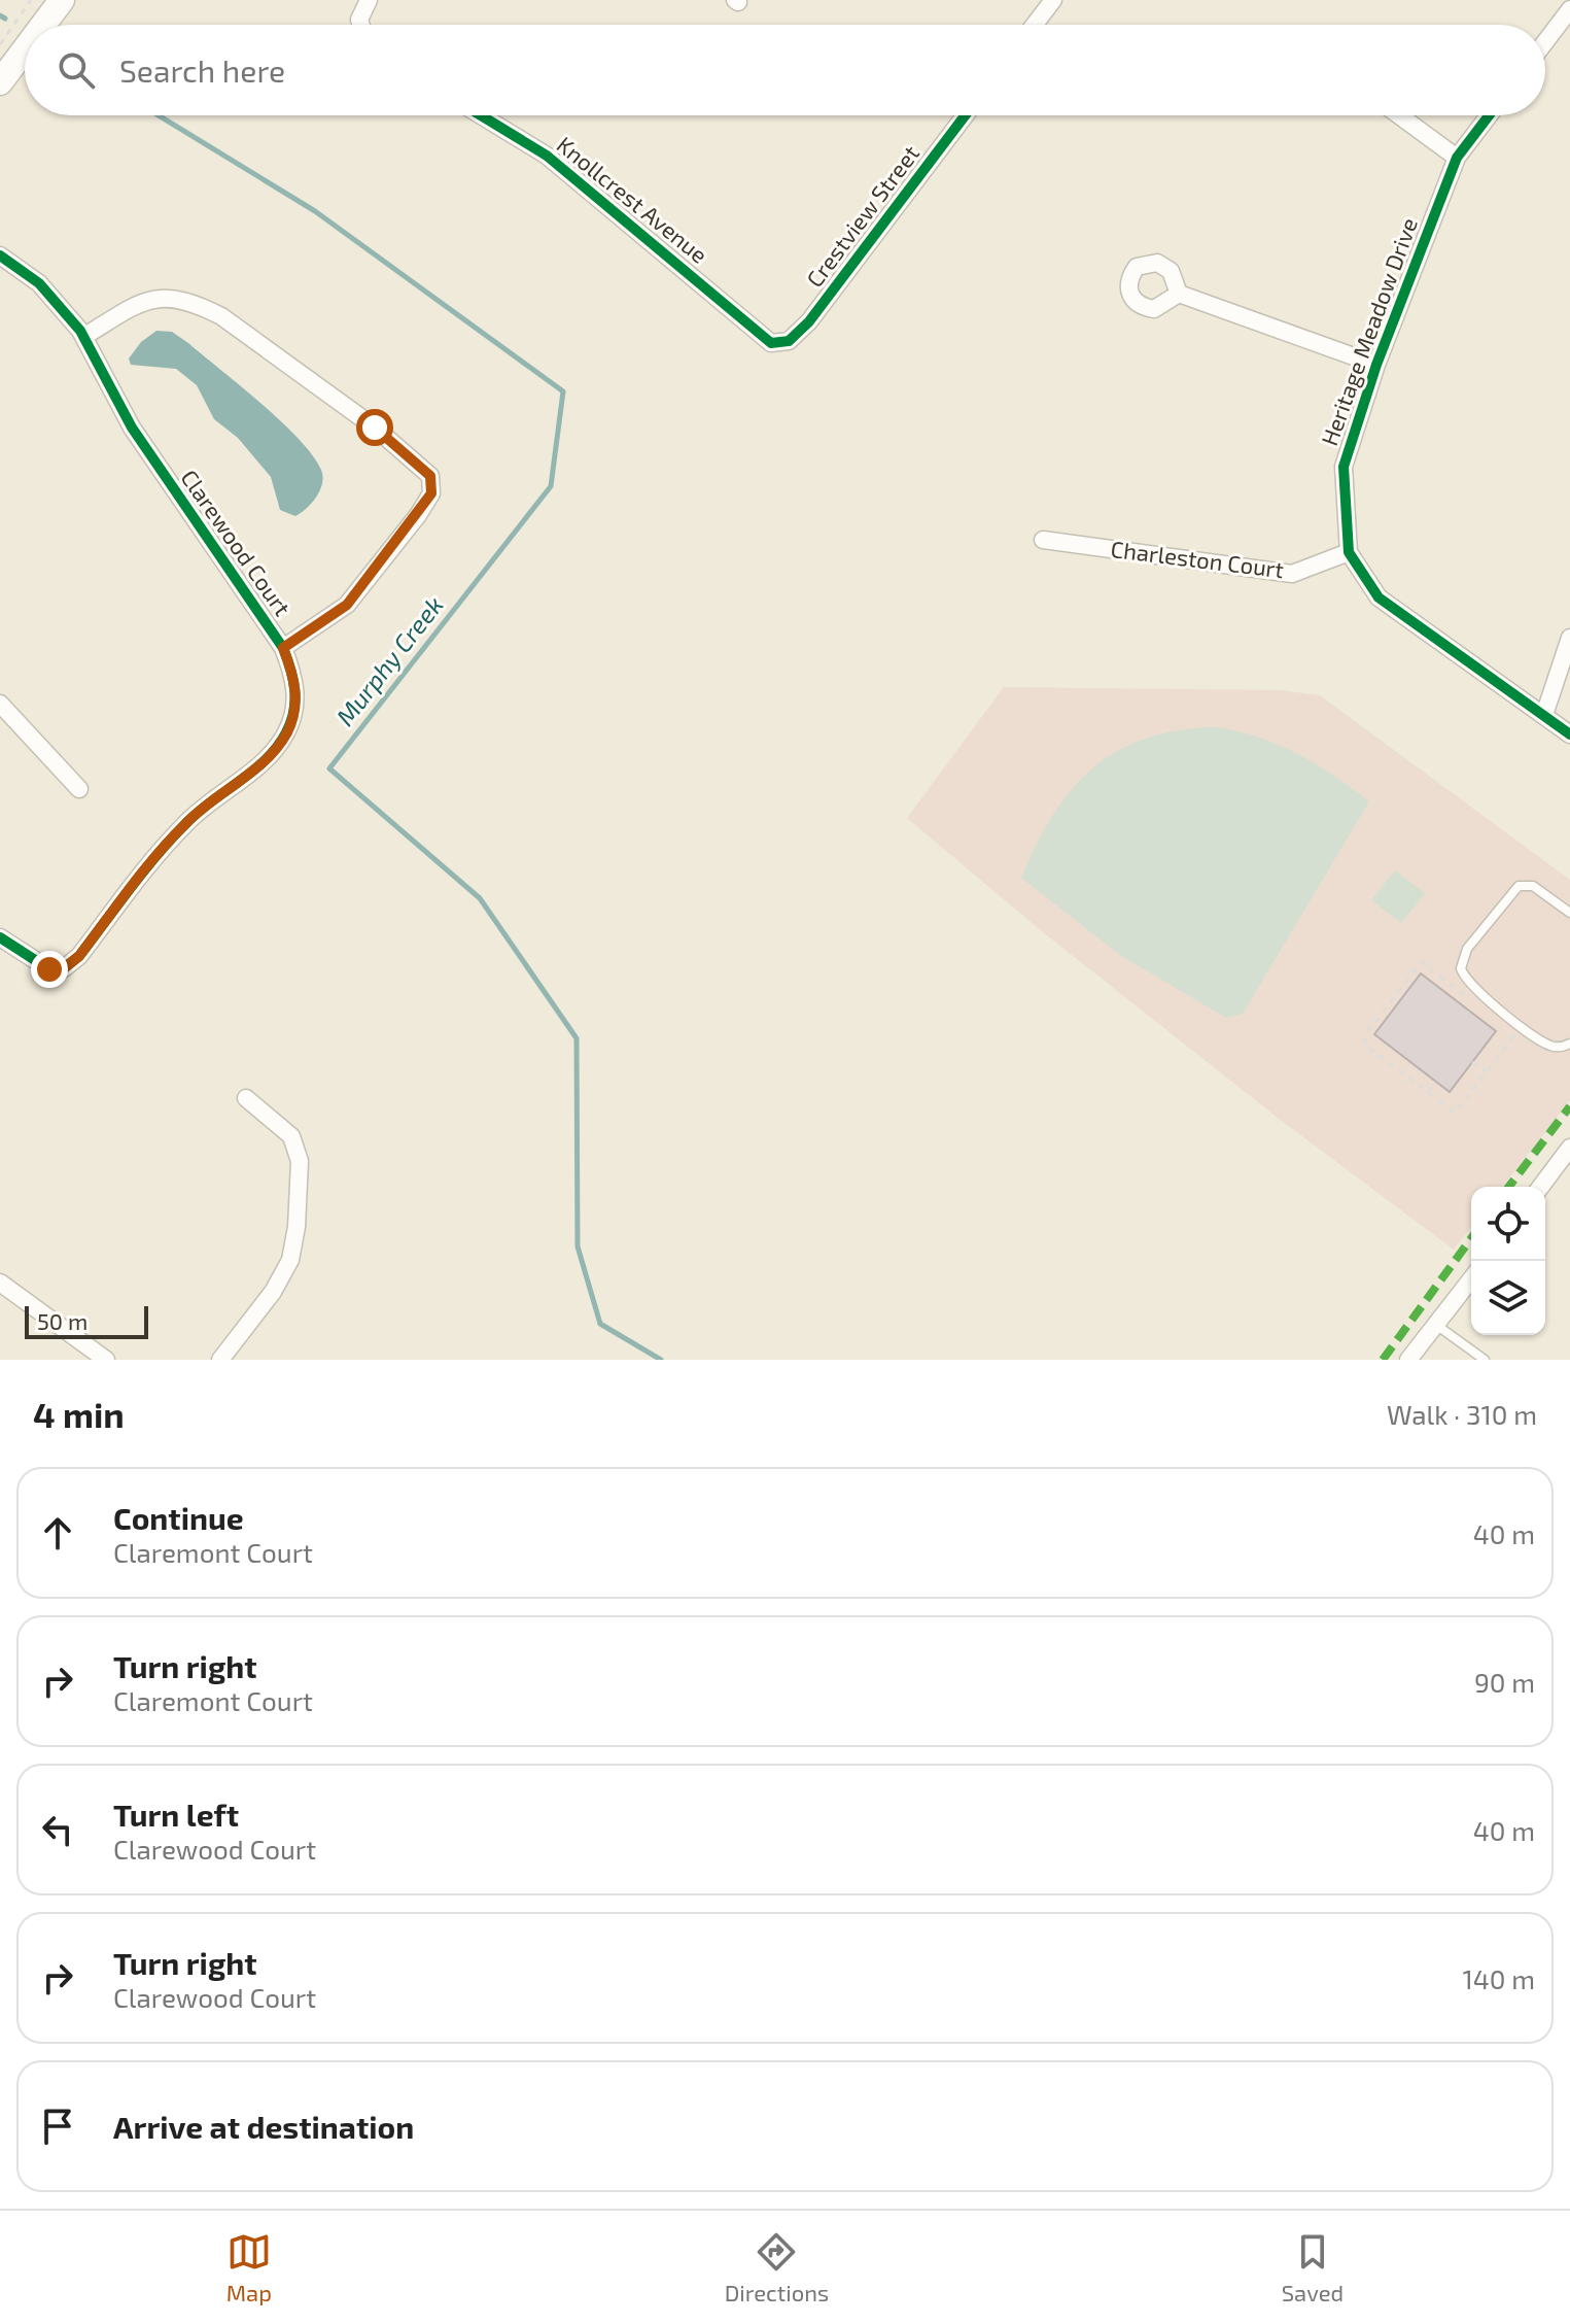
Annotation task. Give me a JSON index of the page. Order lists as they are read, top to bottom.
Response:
{
  "streets": {
    "street": [
      "Knollcrest Avenue",
      "Crestview Street",
      "Heritage Meadow Drive",
      "Clarewood Court",
      "Charleston Court"
    ]
  },
  "crossings": [
    ["Knollcrest Avenue", "Crestview Street"],
    ["Heritage Meadow Drive", "Charleston Court"]
  ],
  "water": ["Murphy Creek"],
  "scale_bar": "50 m",
  "page": {
    "search": "Search here",
    "scale": "50 m",
    "heading": ["4 min", "Walk · 310 m"],
    "list": [
      ["Continue", "Claremont Court", "40 m"],
      ["Turn right", "Claremont Court", "90 m"],
      ["Turn left", "Clarewood Court", "40 m"],
      ["Turn right", "Clarewood Court", "140 m"],
      "Arrive at destination"
    ],
    "nav": ["Map", "Directions", "Saved"]
  }
}
